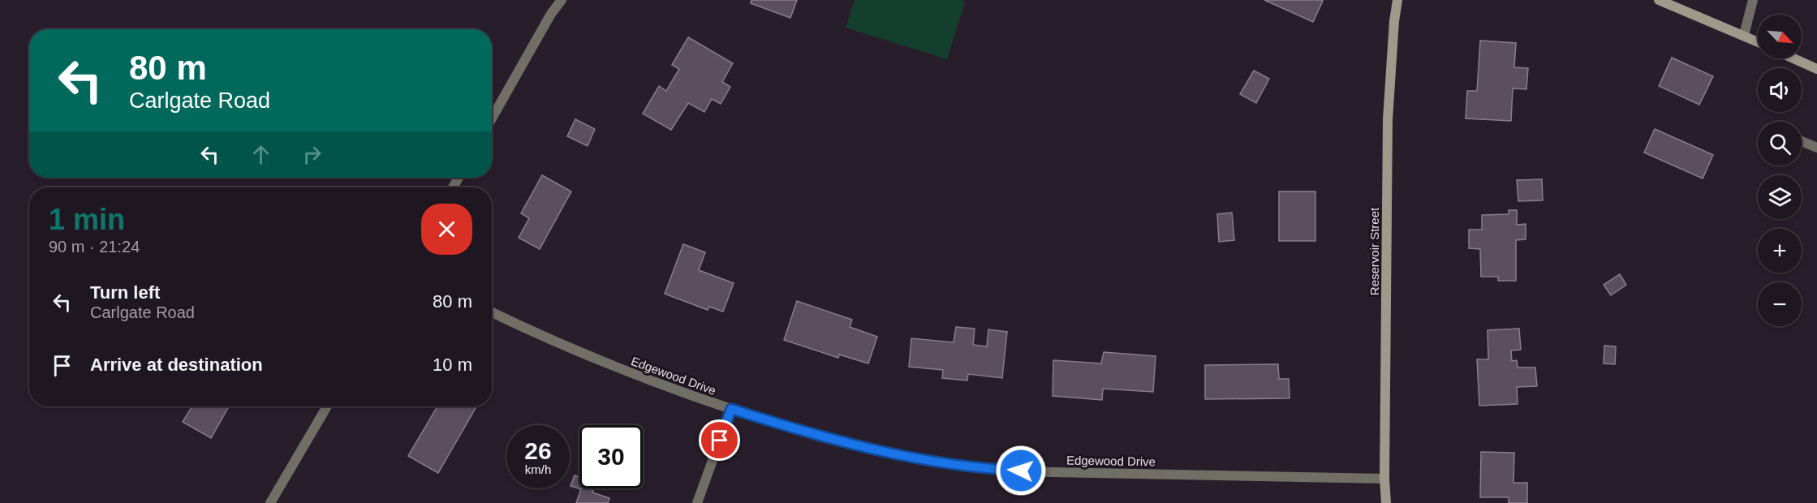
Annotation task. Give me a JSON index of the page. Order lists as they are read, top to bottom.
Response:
{
  "streets": {
    "street": ["Reservoir Street", "Edgewood Drive"]
  },
  "crossings": [
    ["Reservoir Street", "Edgewood Drive"]
  ],
  "north": "bottom right",
  "page": {
    "map_buttons": ["+", "−"],
    "turn": ["80 m", "Carlgate Road"],
    "heading": ["1 min", "90 m · 21:24"],
    "list": [
      {
        "name": "Turn left",
        "note": "Carlgate Road",
        "value": "80 m"
      },
      {
        "name": "Arrive at destination",
        "value": "10 m"
      }
    ],
    "speed": "26 km/h",
    "limit": "30"
  }
}
